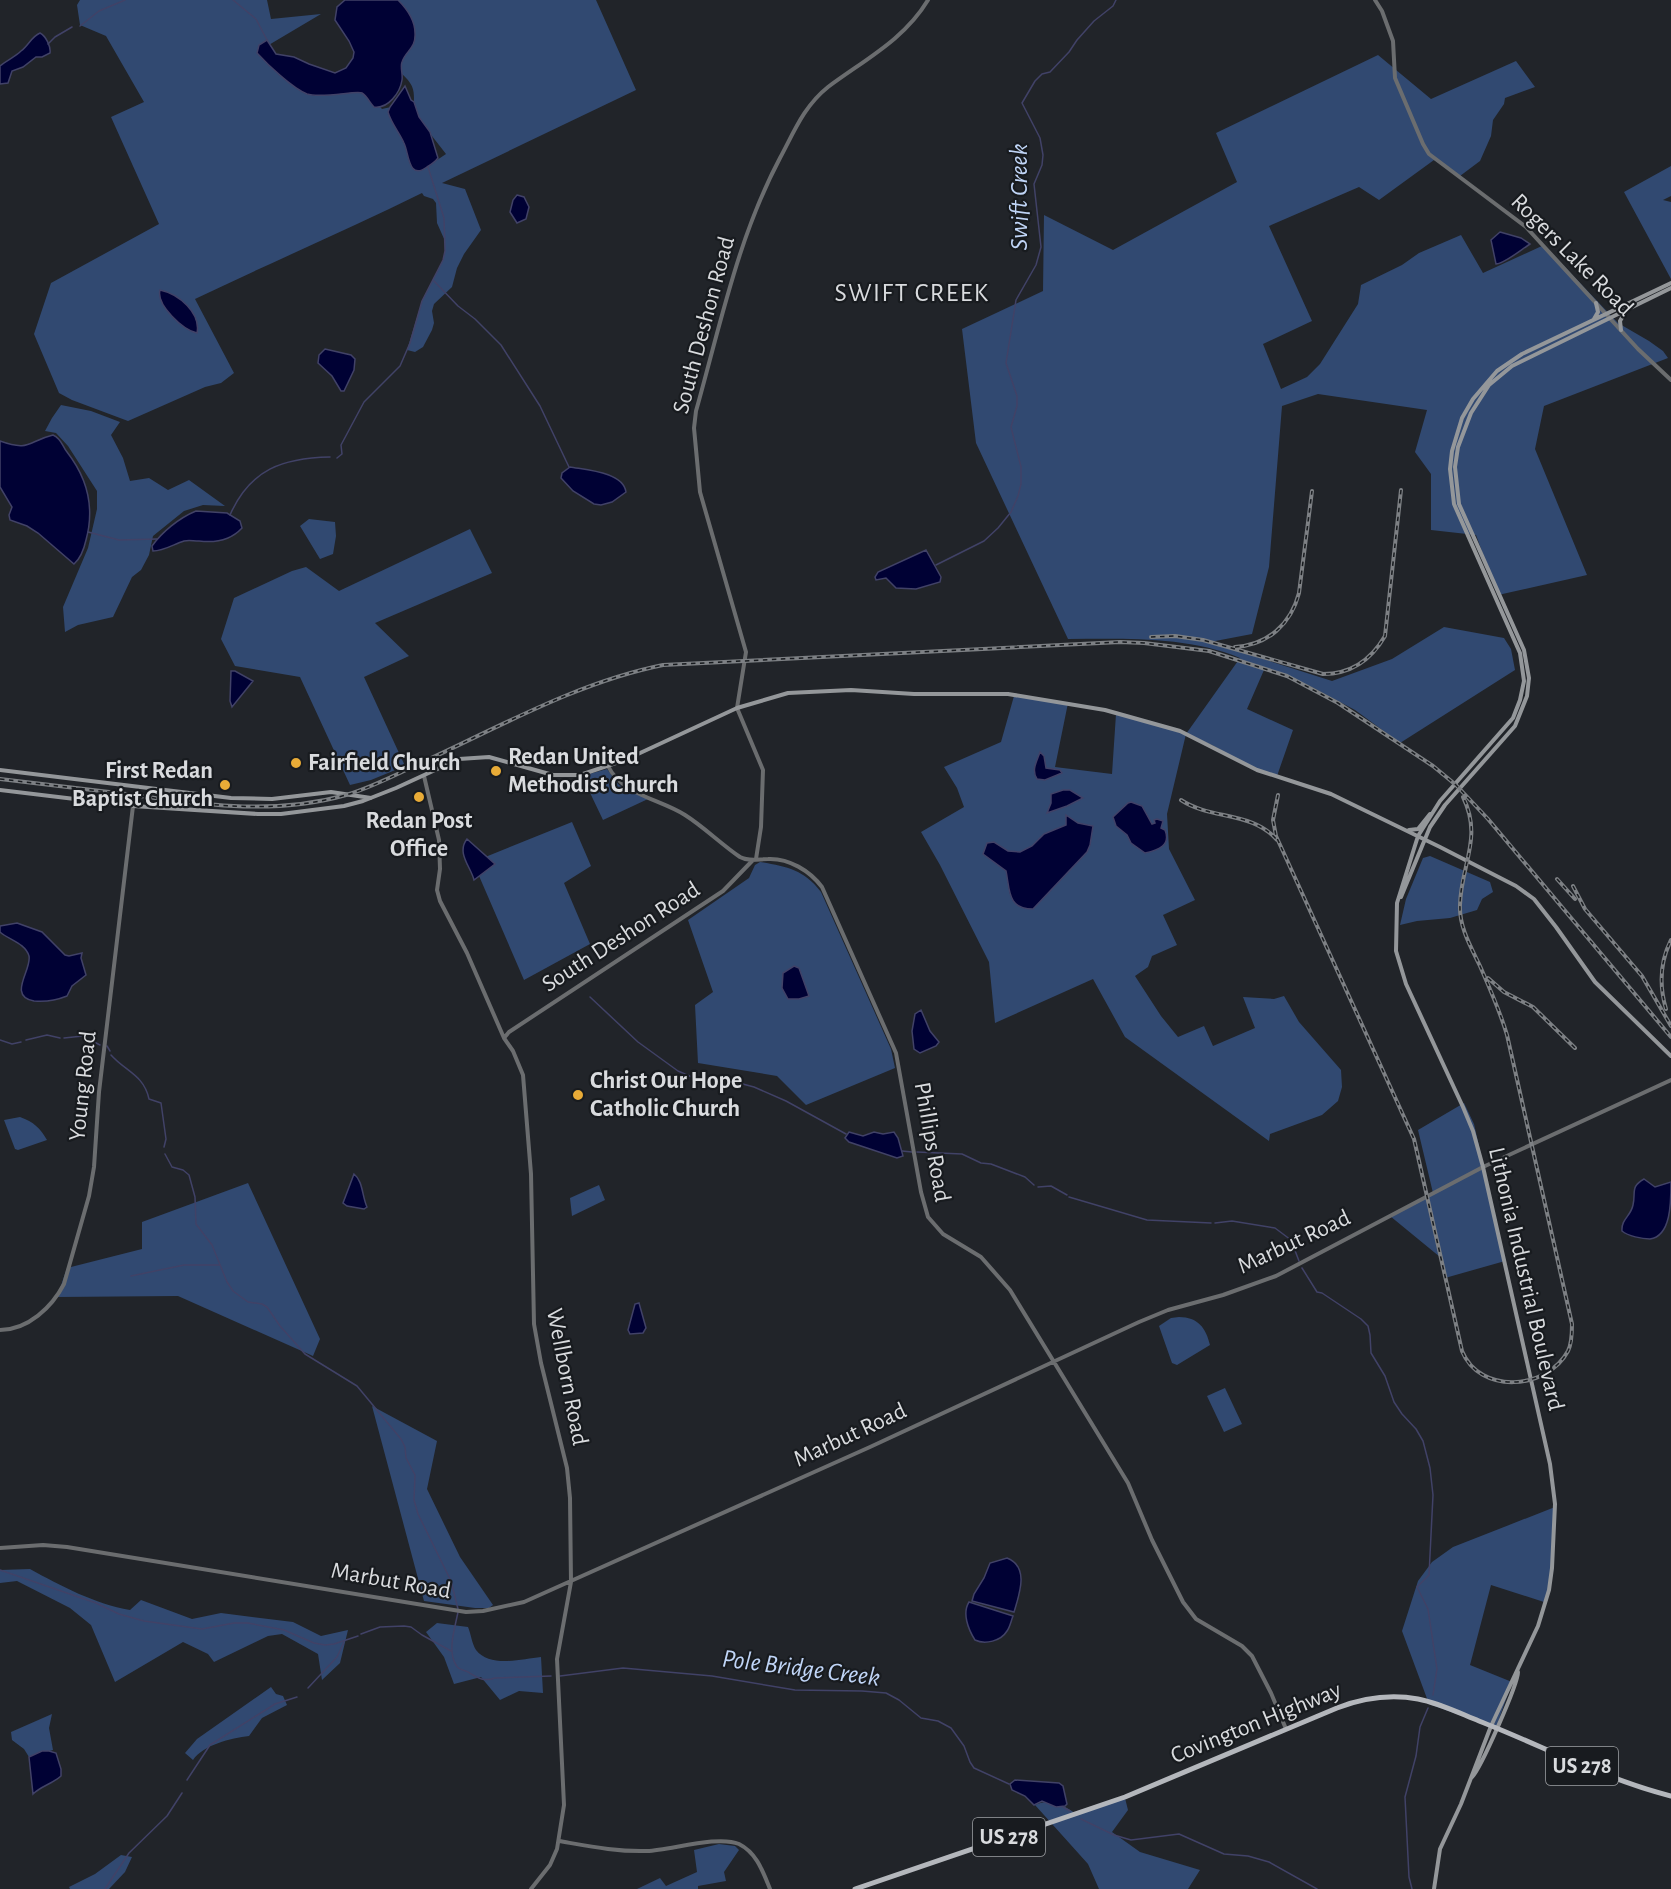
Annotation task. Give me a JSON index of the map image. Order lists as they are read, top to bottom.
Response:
{
  "streets": {
    "main road": ["Lithonia Industrial Boulevard", "Covington Highway", "US 278"],
    "street": [
      "Rogers Lake Road",
      "South Deshon Road",
      "Young Road",
      "Phillips Road",
      "Marbut Road",
      "Wellborn Road"
    ]
  },
  "crossings": [
    ["Rogers Lake Road", "Lithonia Industrial Boulevard"],
    ["South Deshon Road", "Phillips Road"],
    ["South Deshon Road", "Wellborn Road"],
    ["Phillips Road", "Marbut Road"],
    ["Phillips Road", "Covington Highway"],
    ["Marbut Road", "Lithonia Industrial Boulevard"],
    ["Marbut Road", "Wellborn Road"],
    ["Lithonia Industrial Boulevard", "Covington Highway"]
  ],
  "districts": ["SWIFT CREEK"],
  "water": ["Swift Creek", "Pole Bridge Creek"],
  "places": [
    "Fairfield Church",
    "Redan United Methodist Church",
    "First Redan Baptist Church",
    "Redan Post Office",
    "Christ Our Hope Catholic Church"
  ]
}
